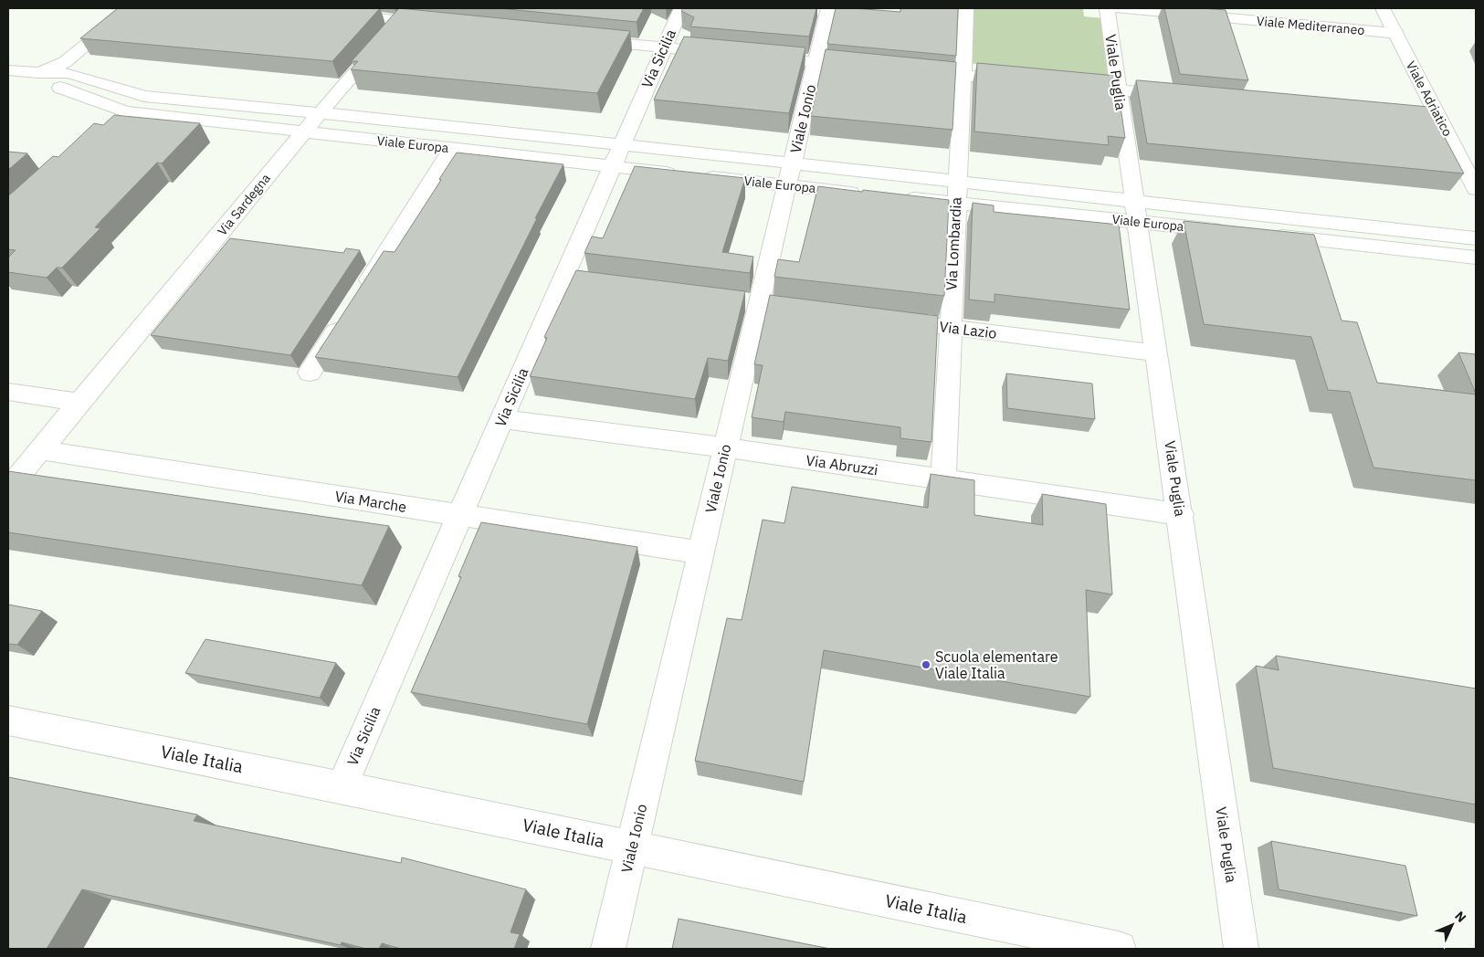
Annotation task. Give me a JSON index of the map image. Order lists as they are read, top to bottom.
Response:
{
  "streets": {
    "street": [
      "Viale Mediterraneo",
      "Via Sicilia",
      "Viale Puglia",
      "Viale Adriatico",
      "Viale Ionio",
      "Viale Europa",
      "Via Sardegna",
      "Via Lombardia",
      "Via Lazio",
      "Via Abruzzi",
      "Via Marche",
      "Viale Italia"
    ]
  },
  "crossings": [
    ["Viale Mediterraneo", "Viale Adriatico"],
    ["Via Sicilia", "Viale Europa"],
    ["Via Sicilia", "Via Abruzzi"],
    ["Via Sicilia", "Via Marche"],
    ["Via Sicilia", "Viale Italia"],
    ["Viale Puglia", "Viale Europa"],
    ["Viale Puglia", "Via Lazio"],
    ["Viale Puglia", "Via Abruzzi"],
    ["Viale Ionio", "Viale Europa"],
    ["Viale Ionio", "Via Abruzzi"],
    ["Viale Ionio", "Via Marche"],
    ["Viale Ionio", "Viale Italia"],
    ["Viale Europa", "Via Sardegna"],
    ["Viale Europa", "Via Lombardia"],
    ["Via Sardegna", "Via Marche"],
    ["Via Lombardia", "Via Lazio"],
    ["Via Lombardia", "Via Abruzzi"]
  ],
  "places": ["Scuola elementare Viale Italia"],
  "north": "top right"
}
